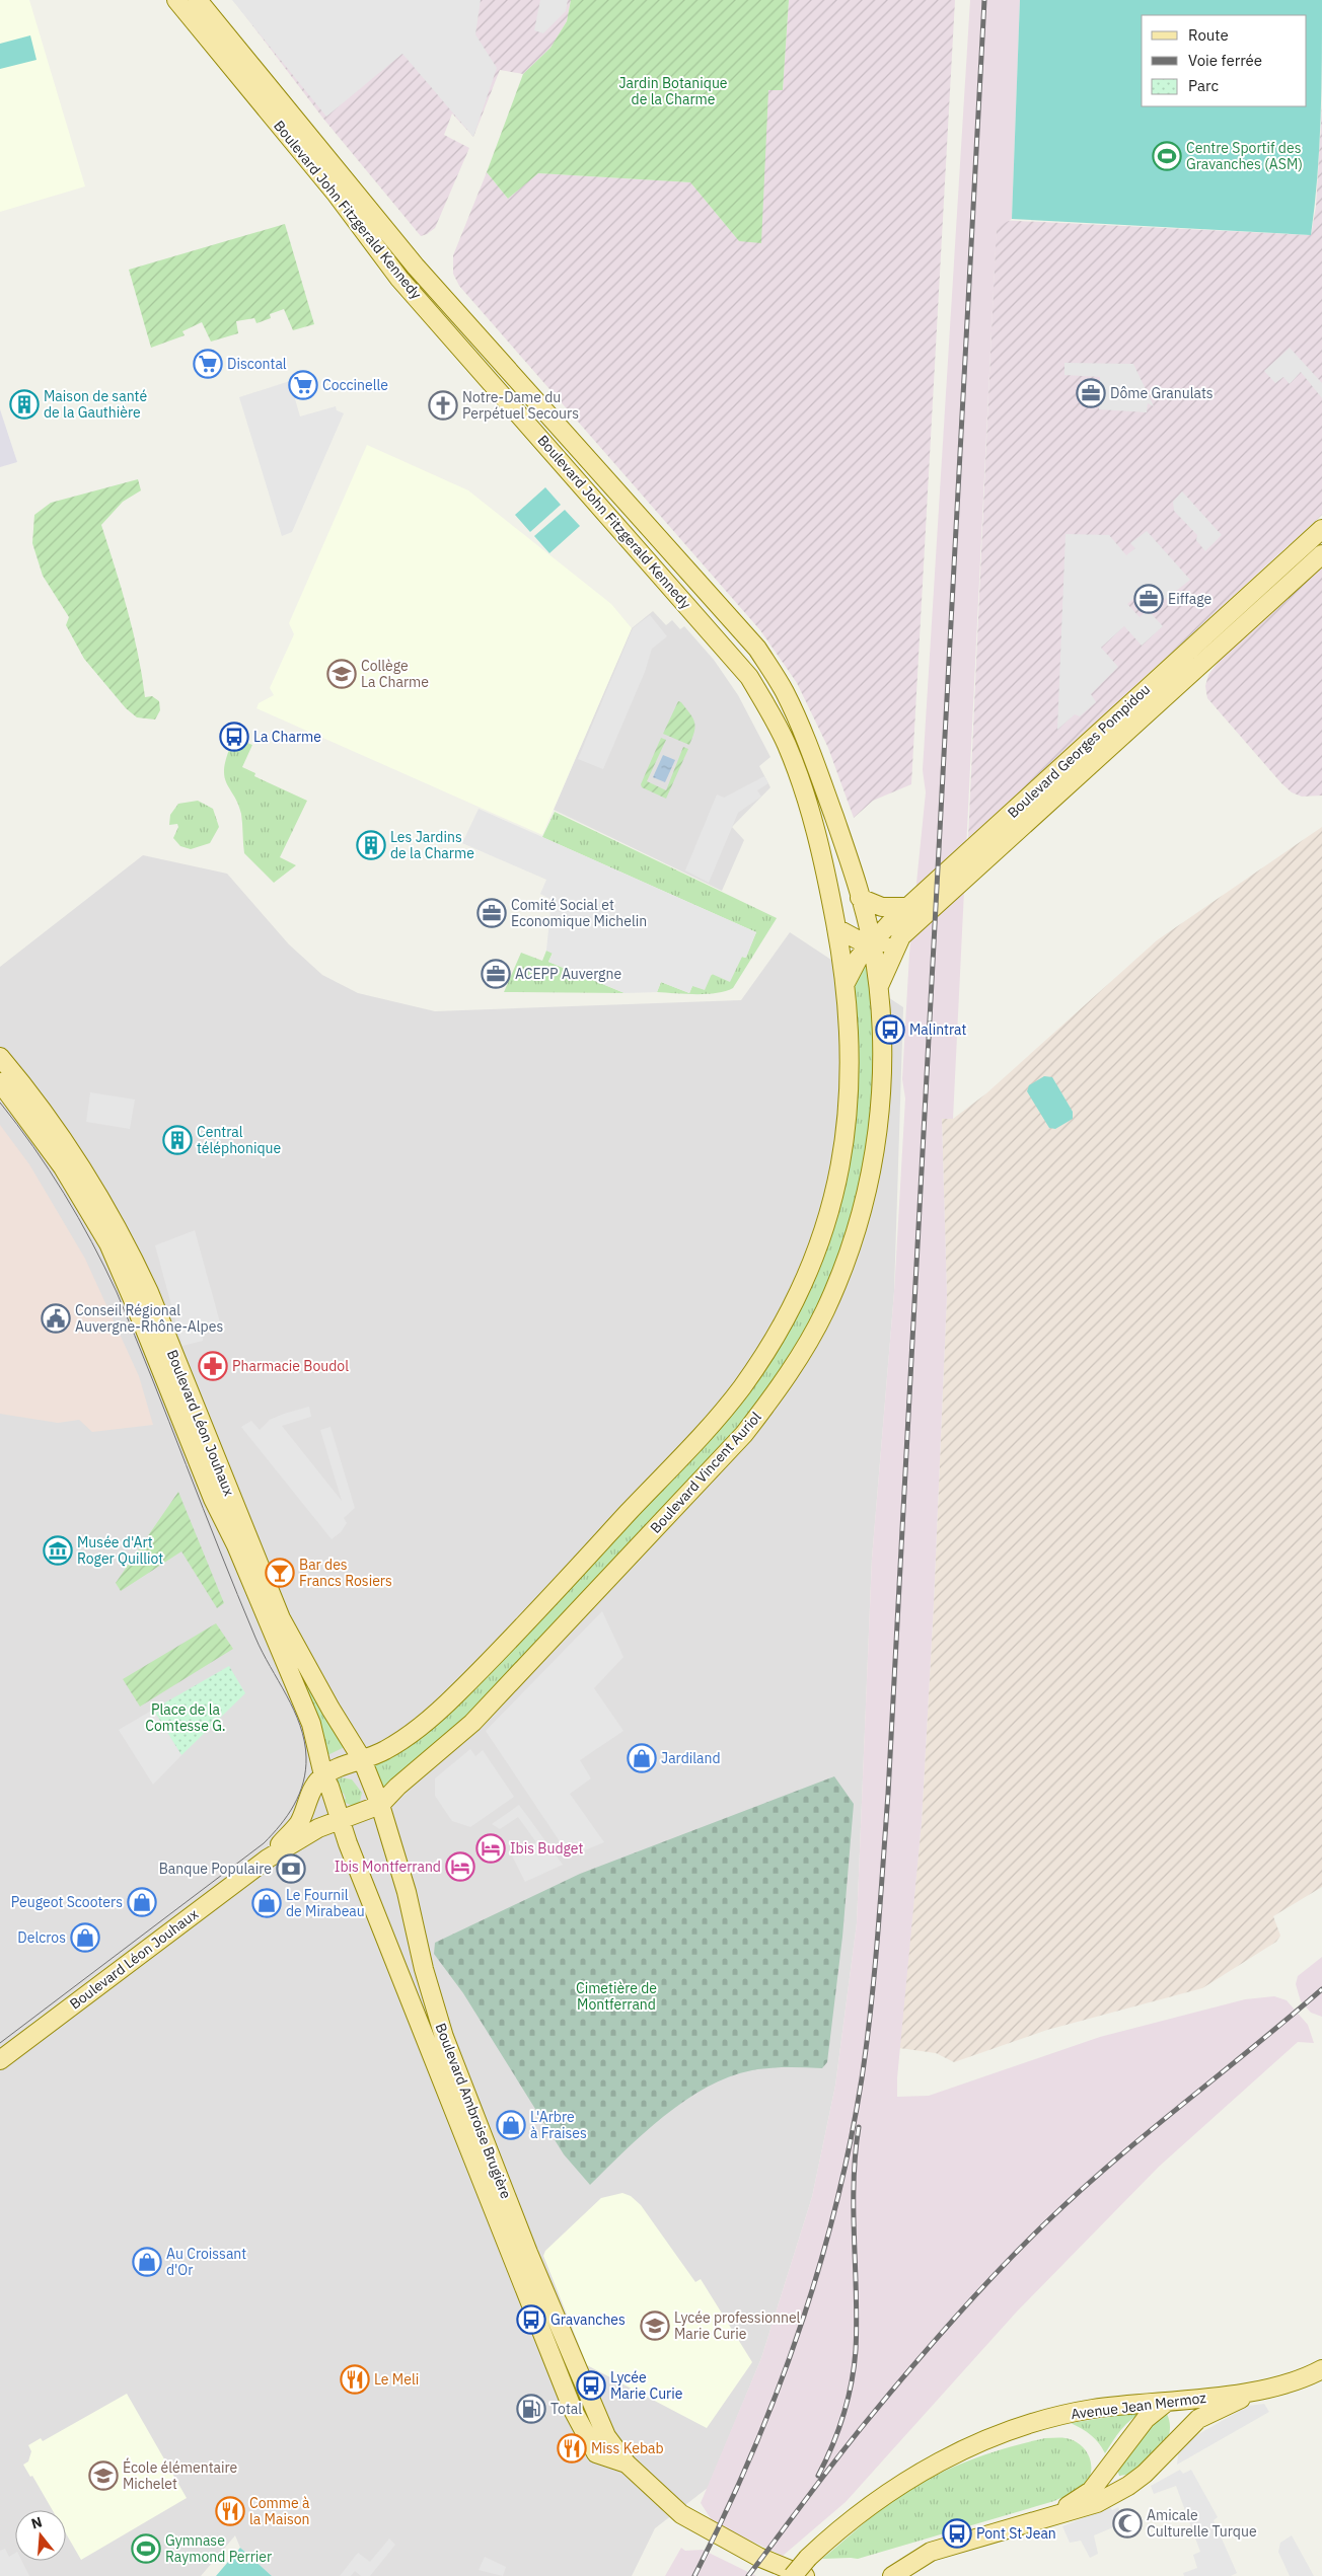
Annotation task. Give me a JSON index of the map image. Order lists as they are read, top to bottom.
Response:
{
  "streets": {
    "main road": [
      "Boulevard John Fitzgerald Kennedy",
      "Boulevard Georges Pompidou",
      "Boulevard Léon Jouhaux",
      "Boulevard Vincent Auriol",
      "Boulevard Ambroise Brugière",
      "Avenue Jean Mermoz"
    ]
  },
  "crossings": [
    ["Boulevard John Fitzgerald Kennedy", "Boulevard Vincent Auriol"],
    ["Boulevard Georges Pompidou", "Boulevard Vincent Auriol"],
    ["Boulevard Léon Jouhaux", "Boulevard Vincent Auriol"],
    ["Boulevard Léon Jouhaux", "Boulevard Ambroise Brugière"],
    ["Boulevard Vincent Auriol", "Boulevard Ambroise Brugière"]
  ],
  "parks": ["Jardin Botanique de la Charme", "Place de la Comtesse G.", "Cimetière de Montferrand"],
  "places": {
    "sports": ["Centre Sportif des Gravanches (ASM)", "Gymnase Raymond Perrier"],
    "supermarket": ["Discontal", "Coccinelle"],
    "office": [
      "Dôme Granulats",
      "Eiffage",
      "Comité Social et Economique Michelin",
      "ACEPP Auvergne"
    ],
    "building": ["Maison de santé de la Gauthière", "Les Jardins de la Charme", "Central téléphonique"],
    "church": ["Notre-Dame du Perpétuel Secours"],
    "school or university": ["Collège La Charme", "Lycée professionnel Marie Curie", "École élémentaire Michelet"],
    "bus stop": [
      "La Charme",
      "Malintrat",
      "Gravanches",
      "Lycée Marie Curie",
      "Pont St Jean"
    ],
    "public building": ["Conseil Régional Auvergne-Rhône-Alpes"],
    "pharmacy": ["Pharmacie Boudol"],
    "museum": ["Musée d'Art Roger Quilliot"],
    "bar": ["Bar des Francs Rosiers"],
    "shop": [
      "Jardiland",
      "Peugeot Scooters",
      "Le Fournil de Mirabeau",
      "Delcros",
      "L'Arbre à Fraises",
      "Au Croissant d'Or"
    ],
    "hotel": ["Ibis Budget", "Ibis Montferrand"],
    "bank": ["Banque Populaire"],
    "restaurant": ["Le Meli", "Miss Kebab", "Comme à la Maison"],
    "fuel station": ["Total"],
    "mosque": ["Amicale Culturelle Turque"]
  },
  "legend": ["Route", "Voie ferrée", "Parc"],
  "north": "top"
}
